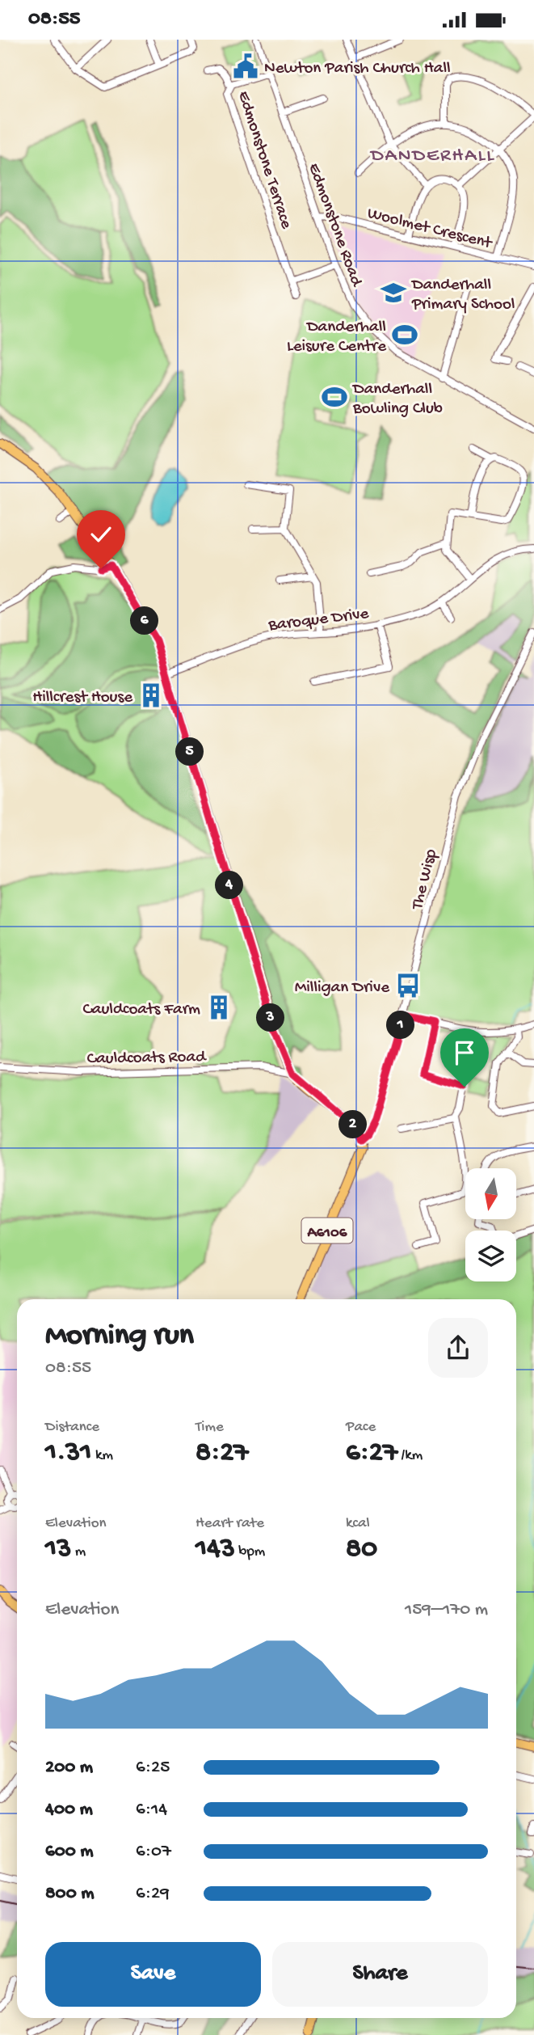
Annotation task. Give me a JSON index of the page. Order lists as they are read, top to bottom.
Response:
{
  "streets": {
    "main road": ["A6106"],
    "street": [
      "Edmonstone Terrace",
      "Edmonstone Road",
      "Woolmet Crescent",
      "Baroque Drive",
      "The Wisp",
      "Cauldcoats Road"
    ]
  },
  "crossings": [
    ["Edmonstone Terrace", "Edmonstone Road"],
    ["Edmonstone Road", "Woolmet Crescent"],
    ["The Wisp", "A6106"]
  ],
  "districts": ["DANDERHALL"],
  "places": {
    "public building": ["Newton Parish Church Hall"],
    "school or university": ["Danderhall Primary School"],
    "sports": ["Danderhall Leisure Centre", "Danderhall Bowling Club"],
    "building": ["Hillcrest House", "Cauldcoats Farm"],
    "bus stop": ["Milligan Drive"]
  },
  "north": "bottom",
  "page": {
    "status": "08:55",
    "pins": [
      "6",
      "5",
      "4",
      "3",
      "1",
      "2"
    ],
    "heading": ["Morning run", "08:55"],
    "stats": [
      ["Distance", "1.31 km"],
      ["Time", "8:27"],
      ["Pace", "6:27 /km"],
      ["Elevation", "13 m"],
      ["Heart rate", "143 bpm"],
      ["kcal", "80"]
    ],
    "chart": ["Elevation", "159–170 m"],
    "list": [
      {
        "name": "200 m",
        "note": "6:25"
      },
      {
        "name": "400 m",
        "note": "6:14"
      },
      {
        "name": "600 m",
        "note": "6:07"
      },
      {
        "name": "800 m",
        "note": "6:29"
      }
    ],
    "buttons": ["Save", "Share"]
  }
}
